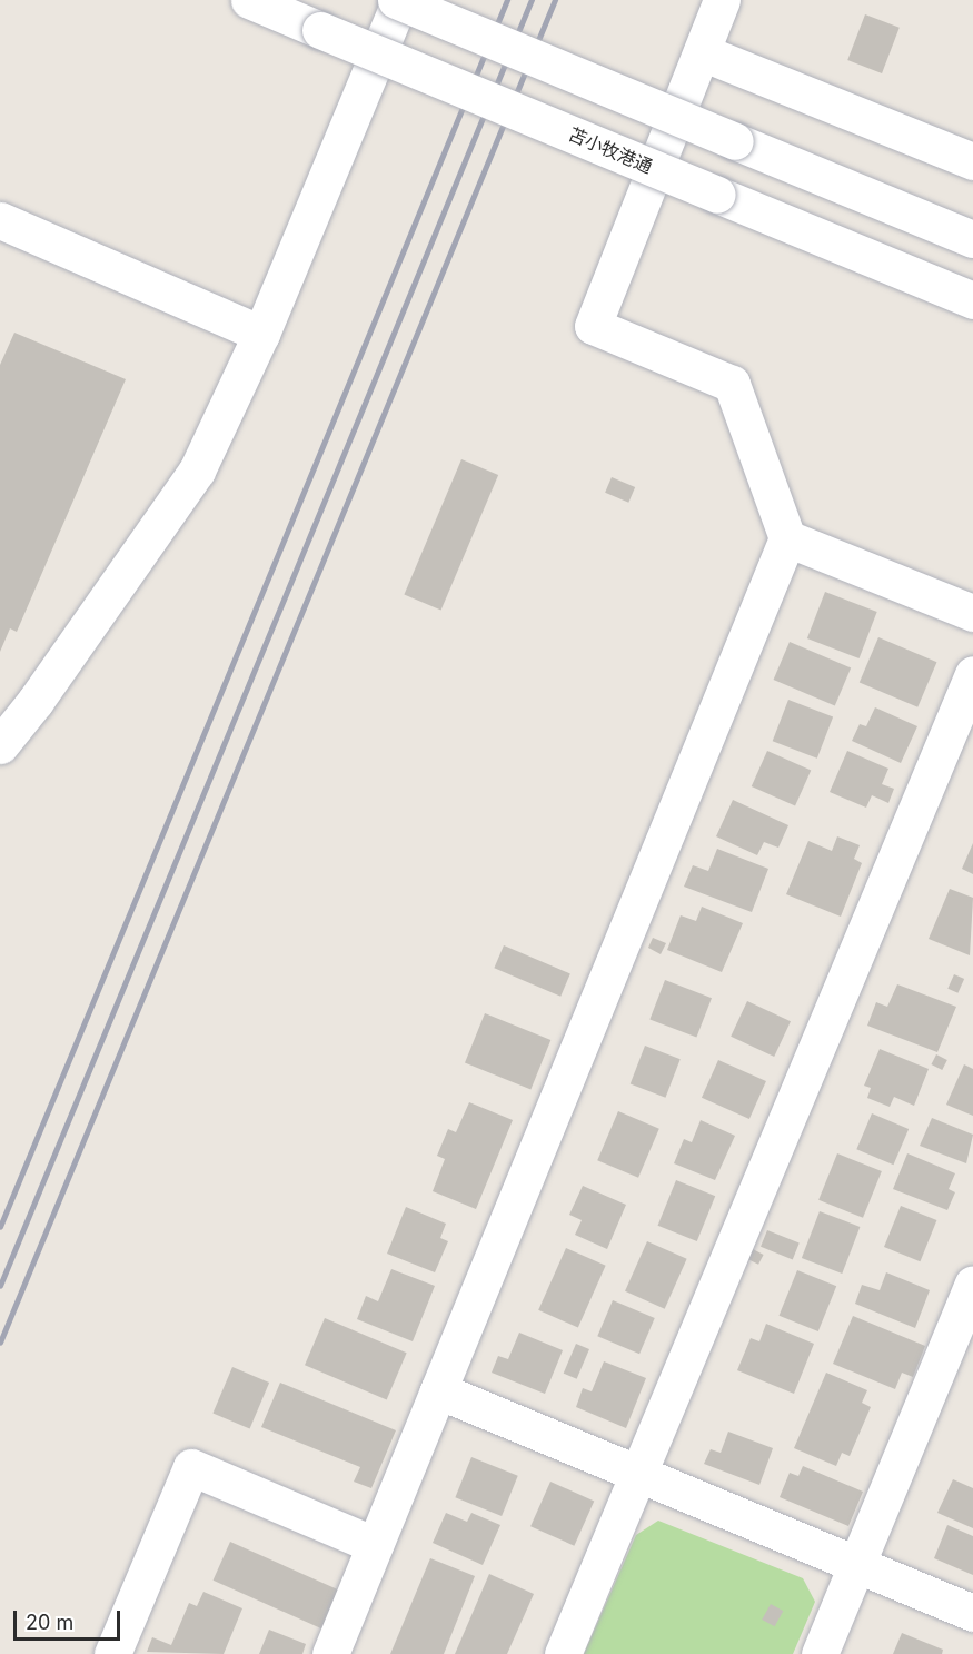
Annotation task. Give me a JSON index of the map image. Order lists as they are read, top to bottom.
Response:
{
  "streets": {
    "street": ["苫小牧港通"]
  },
  "scale_bar": "20 m"
}
